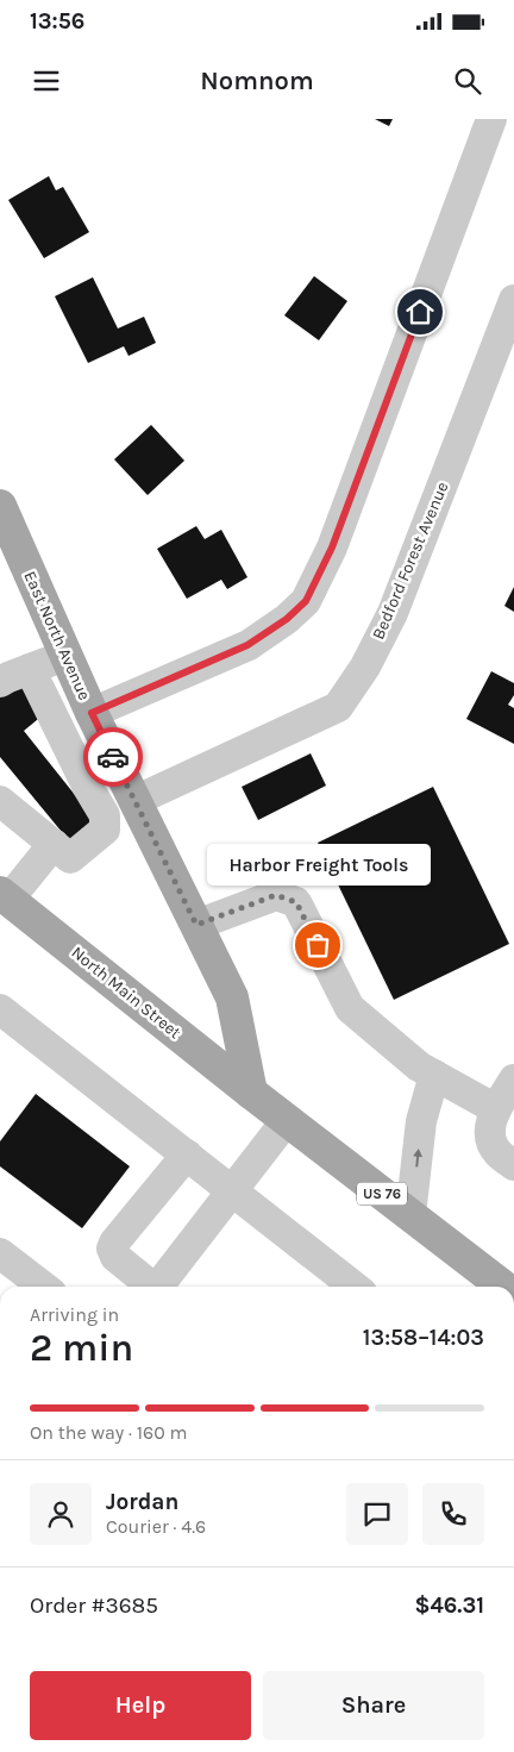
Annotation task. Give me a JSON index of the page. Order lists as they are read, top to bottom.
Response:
{
  "streets": {
    "main road": ["East North Avenue", "North Main Street", "US 76"],
    "street": ["Bedford Forest Avenue"]
  },
  "crossings": [
    ["Bedford Forest Avenue", "East North Avenue"],
    ["East North Avenue", "North Main Street"],
    ["East North Avenue", "US 76"],
    ["North Main Street", "US 76"]
  ],
  "places": ["Harbor Freight Tools"],
  "page": {
    "status": "13:56",
    "header": "Nomnom",
    "bubble": "Harbor Freight Tools",
    "heading": ["2 min", "Arriving in", "13:58–14:03"],
    "panel": [
      "Jordan",
      "Courier · 4.6",
      "Order #3685",
      "$46.31"
    ],
    "bar": "On the way · 160 m",
    "buttons": ["Help", "Share"]
  }
}
